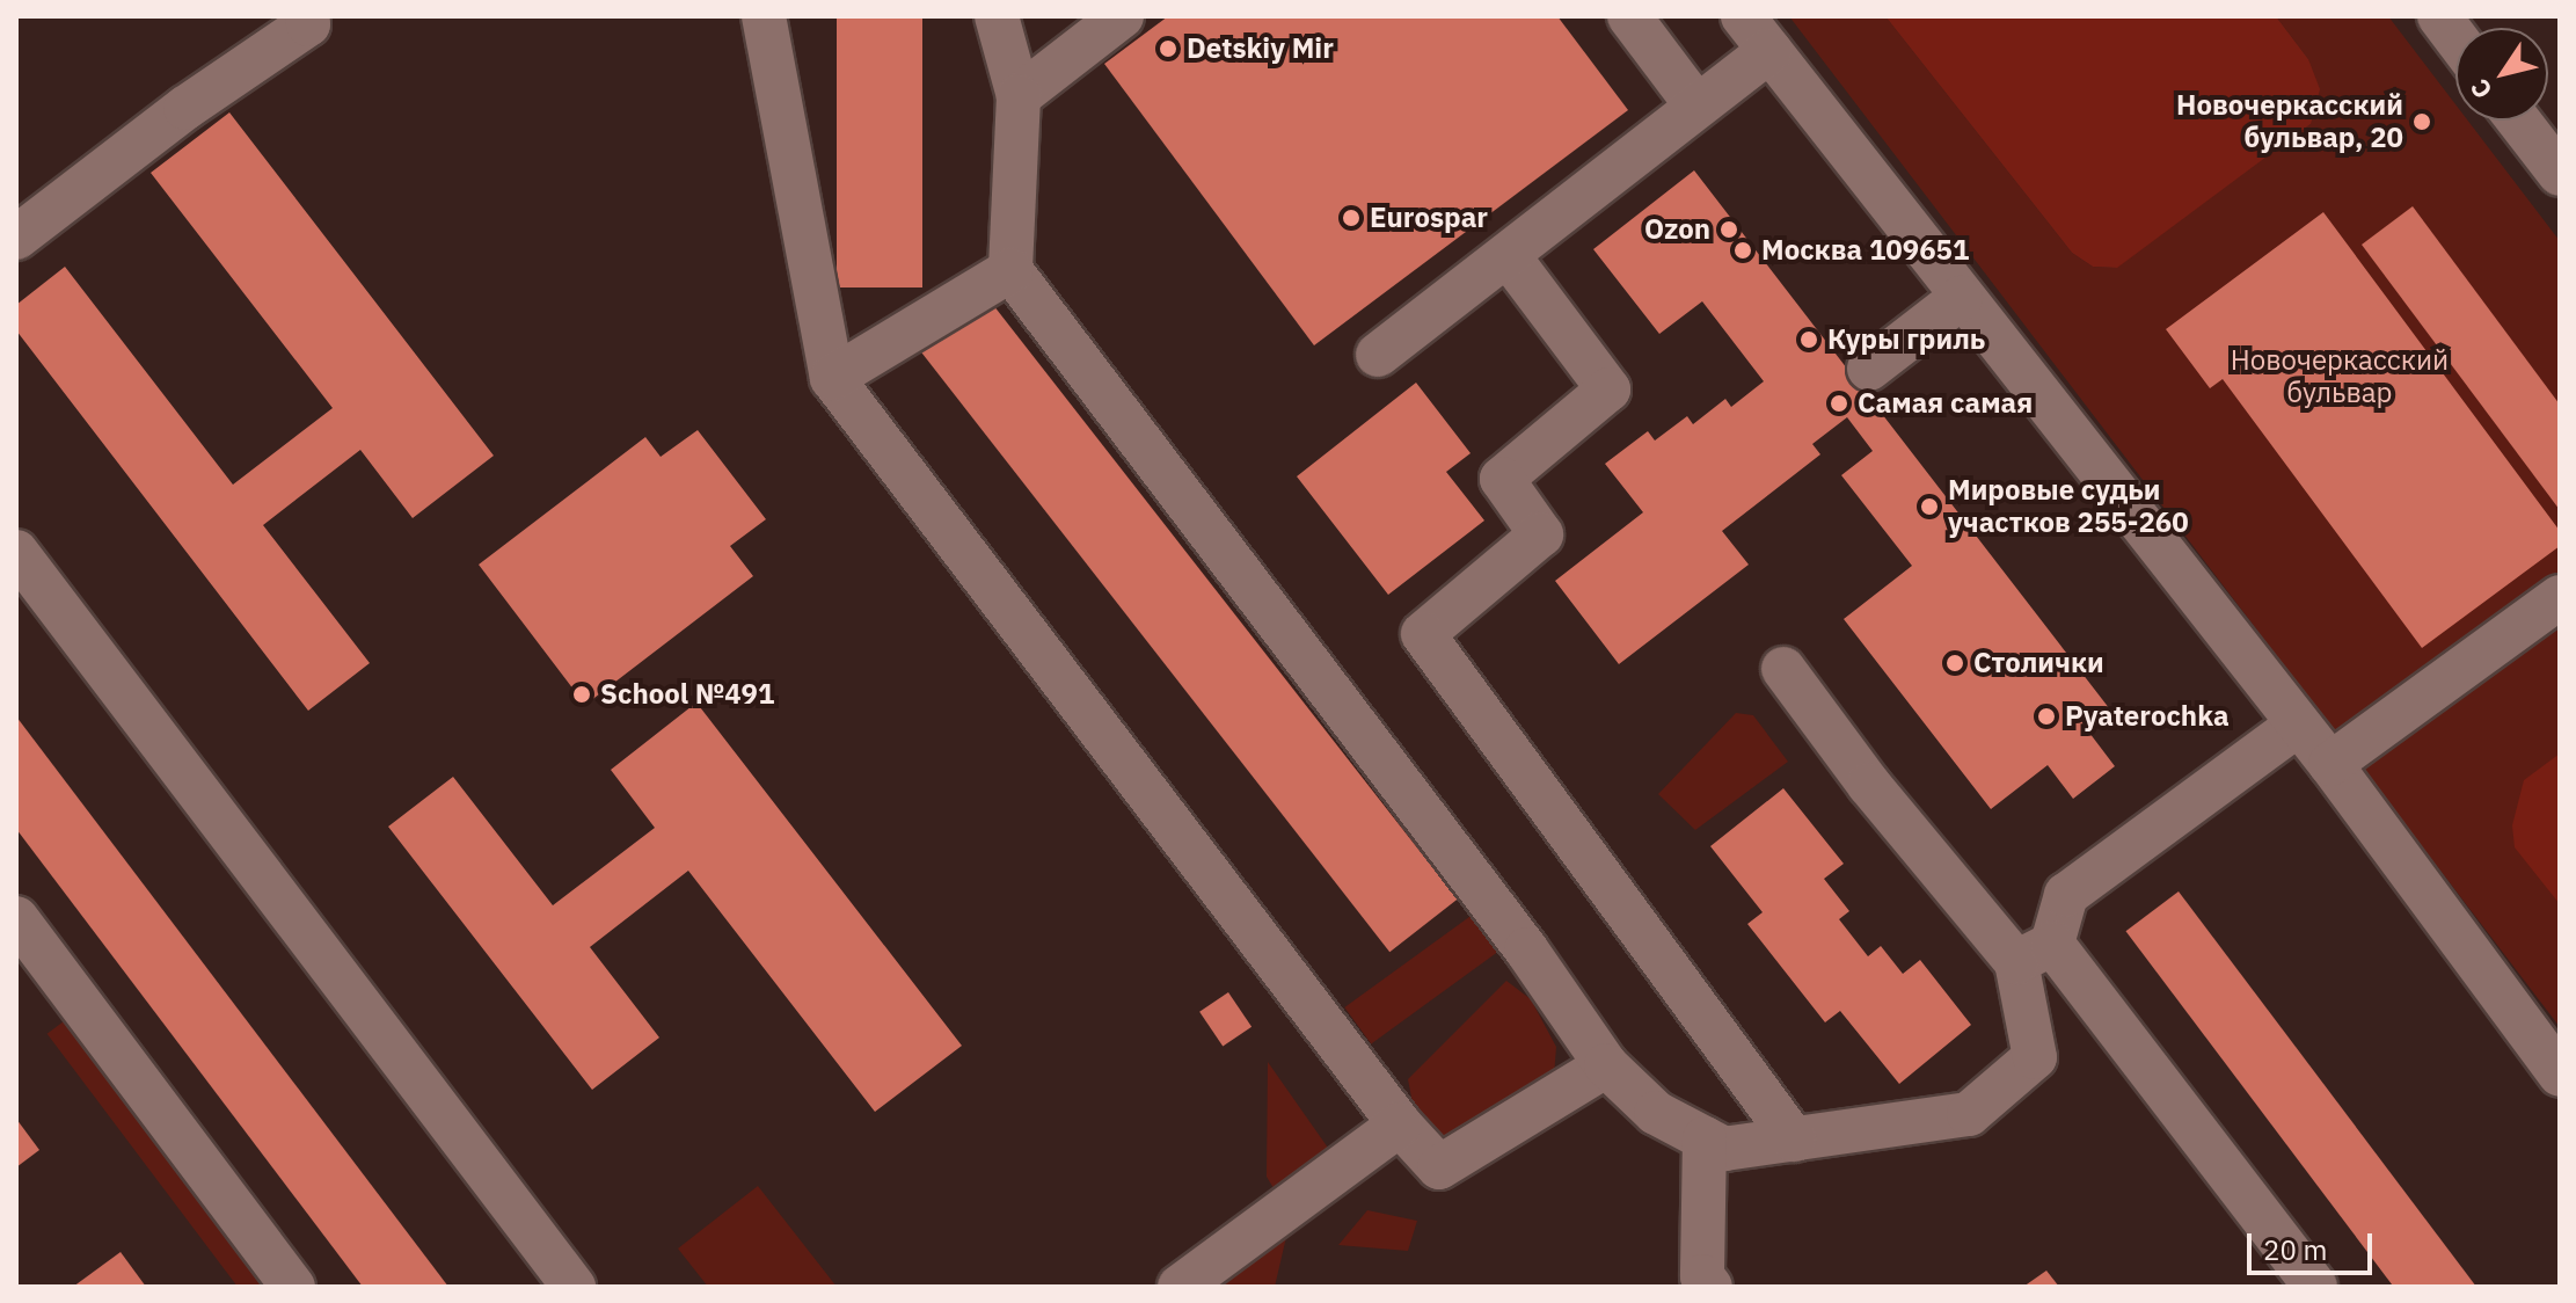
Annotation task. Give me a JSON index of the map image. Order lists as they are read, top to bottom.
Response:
{
  "parks": ["Новочеркасский бульвар"],
  "places": [
    "Detskiy Mir",
    "Новочеркасский бульвар, 20",
    "Eurospar",
    "Ozon",
    "Москва 109651",
    "Куры гриль",
    "Самая самая",
    "Мировые судьи участков 255-260",
    "Столички",
    "School №491",
    "Pyaterochka"
  ],
  "scale_bar": "20 m",
  "north": "bottom left"
}
